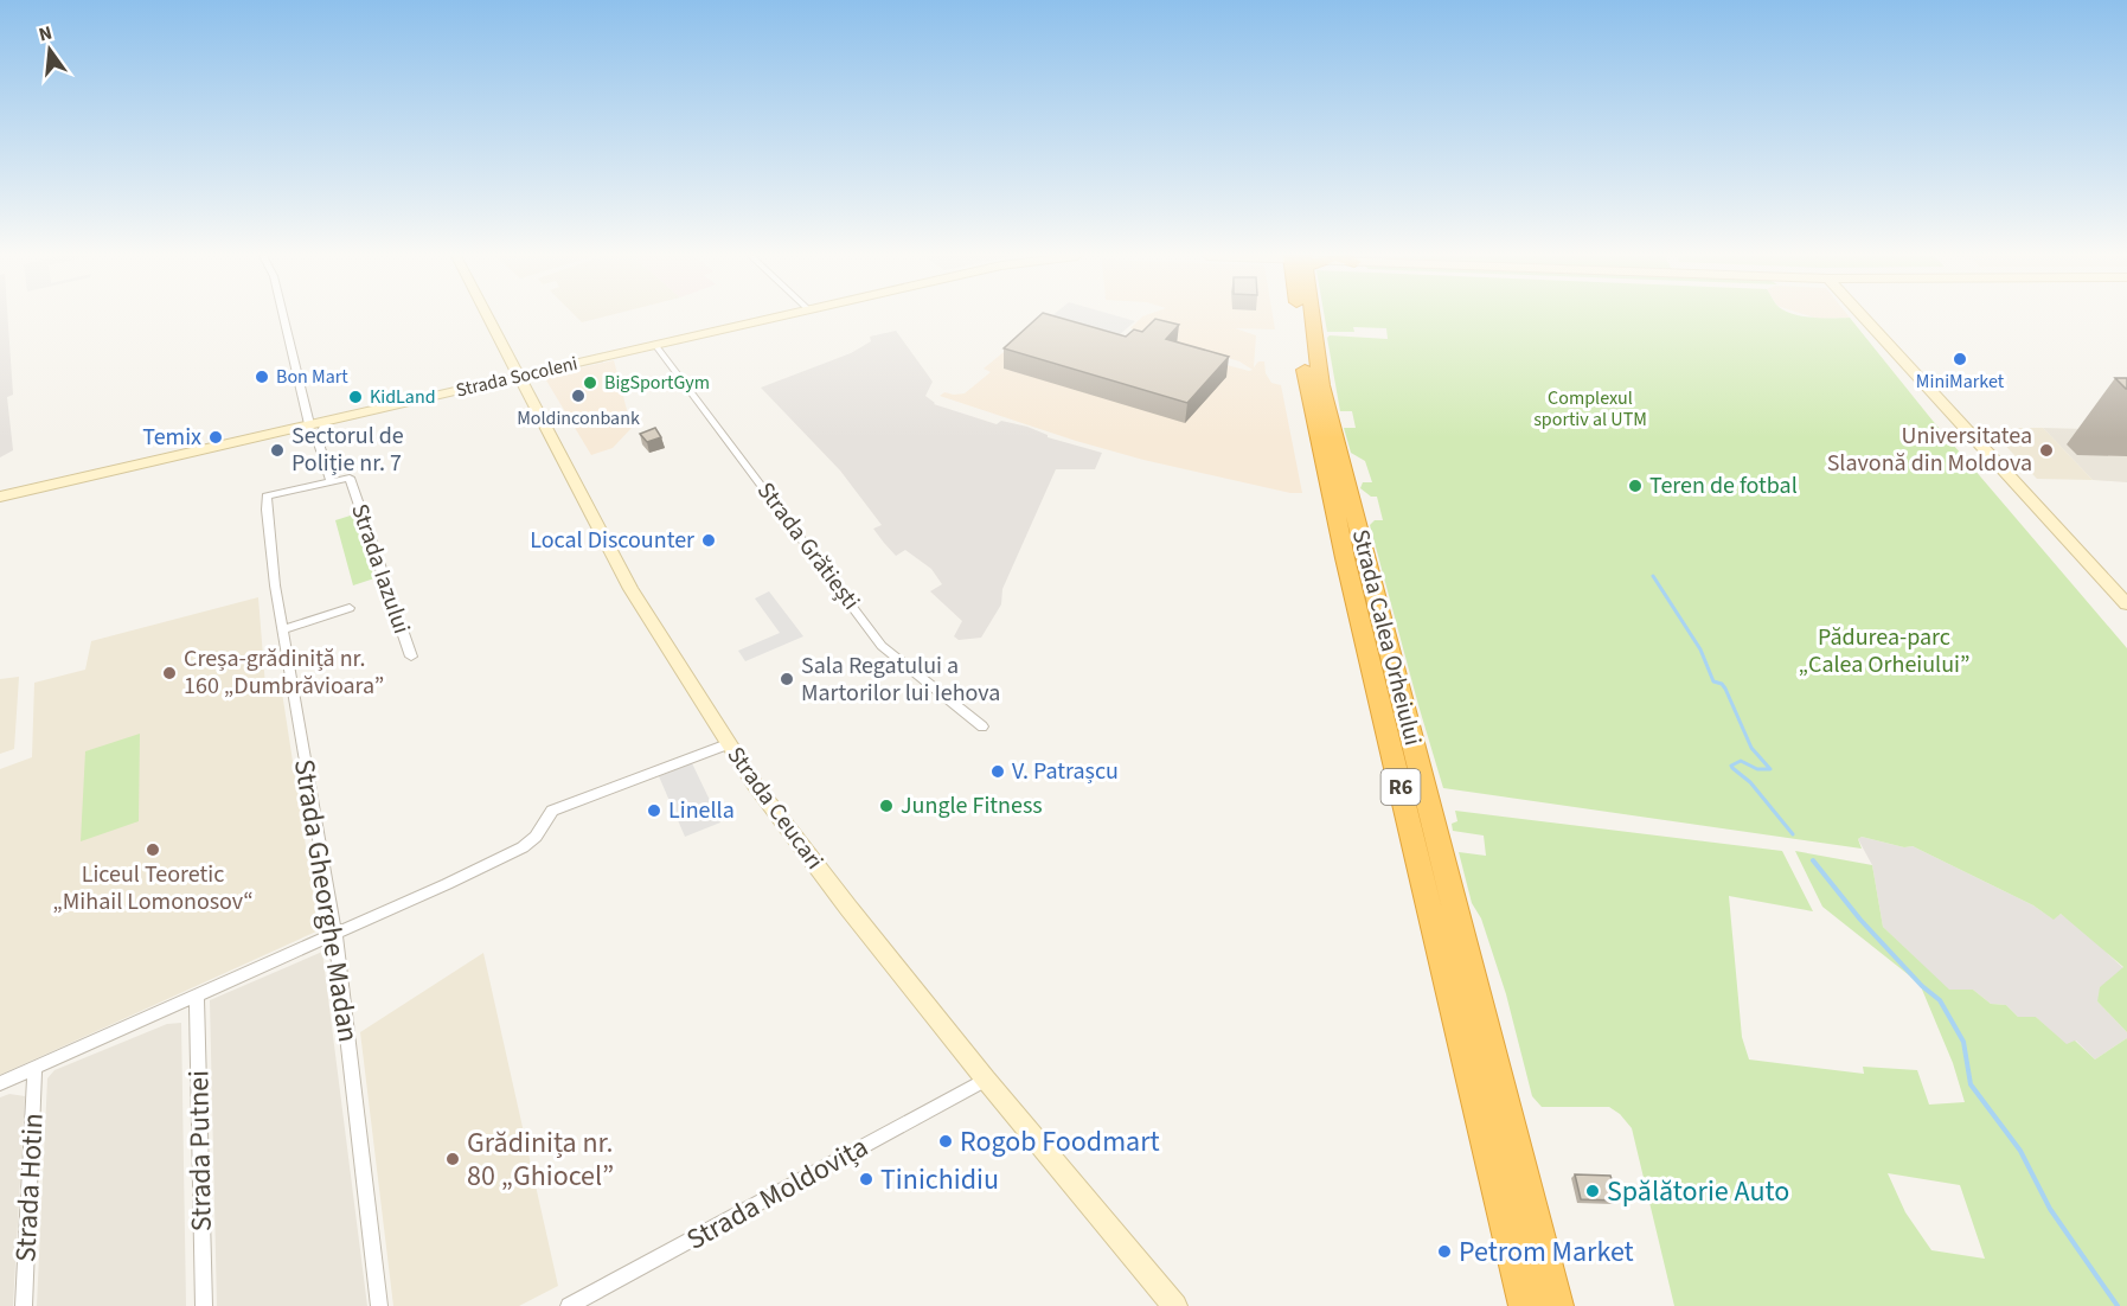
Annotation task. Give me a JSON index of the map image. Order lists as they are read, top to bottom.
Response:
{
  "streets": {
    "highway": ["Strada Calea Orheiului", "R6"],
    "main road": ["Strada Socoleni", "Strada Ceucari"],
    "street": [
      "Strada Grătiești",
      "Strada Iazului",
      "Strada Gheorghe Madan",
      "Strada Putnei",
      "Strada Hotin",
      "Strada Moldovița"
    ]
  },
  "crossings": [
    ["Strada Socoleni", "Strada Grătiești"],
    ["Strada Socoleni", "Strada Iazului"],
    ["Strada Socoleni", "Strada Ceucari"],
    ["Strada Iazului", "Strada Gheorghe Madan"],
    ["Strada Ceucari", "Strada Moldovița"]
  ],
  "parks": ["Complexul sportiv al UTM", "Pădurea-parc „Calea Orheiului”"],
  "places": [
    "MiniMarket",
    "Bon Mart",
    "BigSportGym",
    "Moldinconbank",
    "KidLand",
    "Temix",
    "Sectorul de Poliție nr. 7",
    "Universitatea Slavonă din Moldova",
    "Teren de fotbal",
    "Local Discounter",
    "Creșa-grădiniță nr. 160 „Dumbrăvioara”",
    "Sala Regatului a Martorilor lui Iehova",
    "V. Patrașcu",
    "Jungle Fitness",
    "Linella",
    "Liceul Teoretic „Mihail Lomonosov“",
    "Rogob Foodmart",
    "Grădinița nr. 80 „Ghiocel”",
    "Tinichidiu",
    "Spălătorie Auto",
    "Petrom Market"
  ],
  "north": "top"
}
